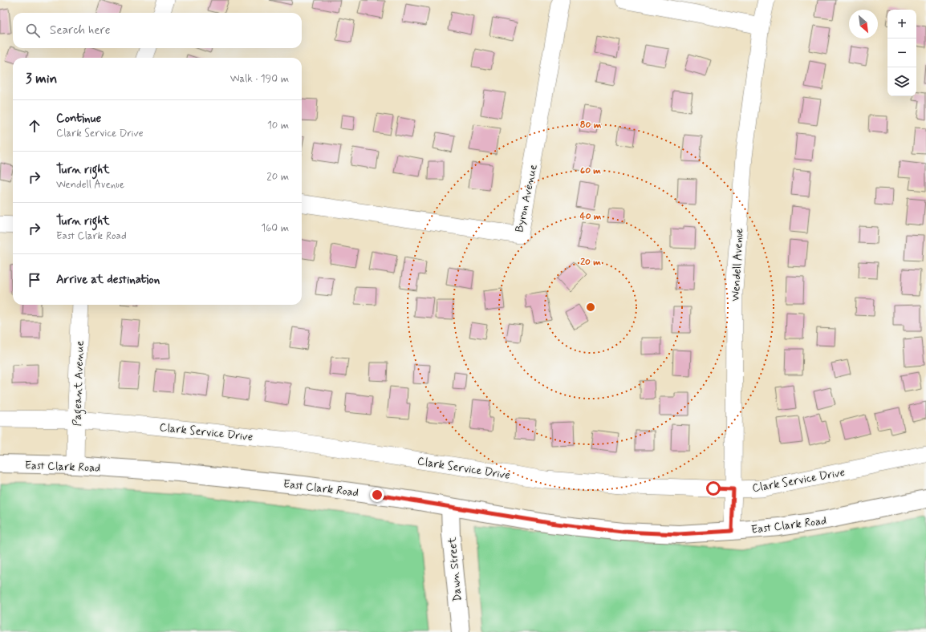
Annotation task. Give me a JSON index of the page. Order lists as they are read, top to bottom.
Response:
{
  "streets": {
    "main road": ["East Clark Road", "Dawn Street"],
    "street": [
      "Byron Avenue",
      "Wendell Avenue",
      "Pageant Avenue",
      "Clark Service Drive"
    ]
  },
  "crossings": [
    ["Wendell Avenue", "Clark Service Drive"],
    ["Wendell Avenue", "East Clark Road"],
    ["Pageant Avenue", "Clark Service Drive"],
    ["Pageant Avenue", "East Clark Road"],
    ["East Clark Road", "Dawn Street"]
  ],
  "north": "bottom right",
  "page": {
    "map_buttons": ["+", "−"],
    "search": "Search here",
    "heading": ["3 min", "Walk · 190 m"],
    "list": [
      ["Continue", "Clark Service Drive", "10 m"],
      ["Turn right", "Wendell Avenue", "20 m"],
      ["Turn right", "East Clark Road", "160 m"],
      "Arrive at destination"
    ]
  },
  "rings": [
    "80 m",
    "60 m",
    "40 m",
    "20 m"
  ]
}
